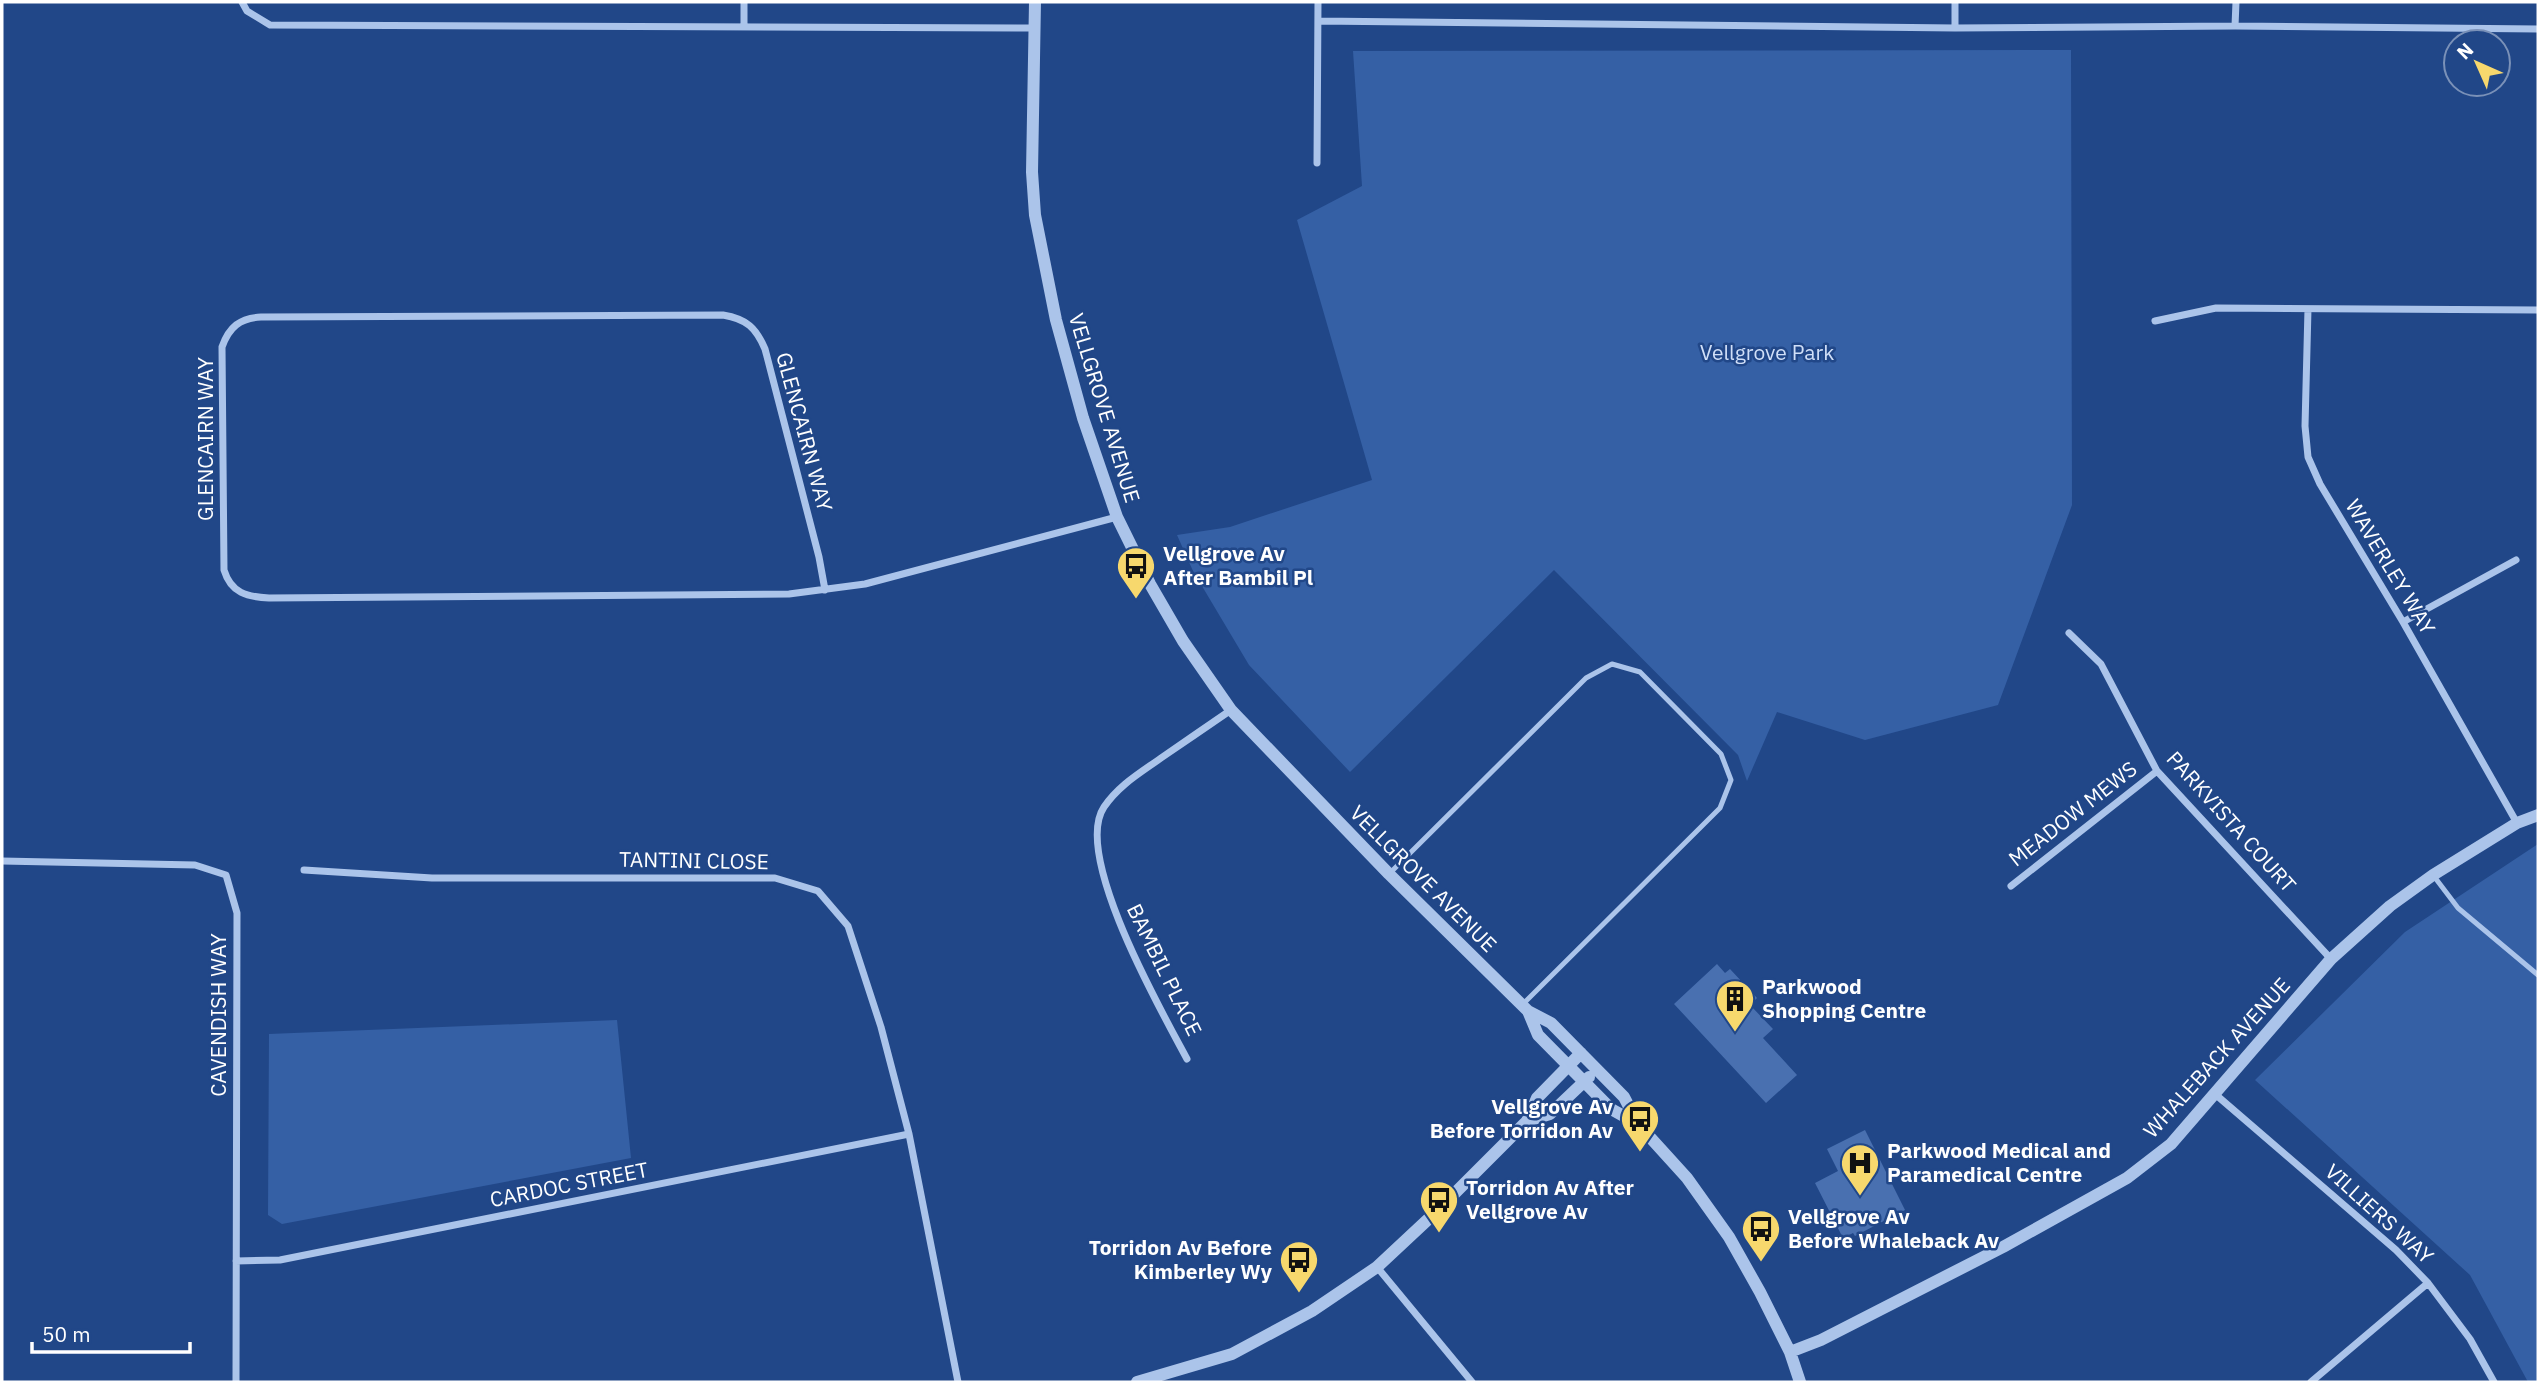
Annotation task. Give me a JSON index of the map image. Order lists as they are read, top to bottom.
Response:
{
  "streets": {
    "street": [
      "VELLGROVE AVENUE",
      "GLENCAIRN WAY",
      "WAVERLEY WAY",
      "MEADOW MEWS",
      "PARKVISTA COURT",
      "TANTINI CLOSE",
      "BAMBIL PLACE",
      "CAVENDISH WAY",
      "WHALEBACK AVENUE",
      "CARDOC STREET",
      "VILLIERS WAY"
    ]
  },
  "crossings": [
    ["VELLGROVE AVENUE", "GLENCAIRN WAY"],
    ["VELLGROVE AVENUE", "BAMBIL PLACE"],
    ["VELLGROVE AVENUE", "WHALEBACK AVENUE"],
    ["WAVERLEY WAY", "WHALEBACK AVENUE"],
    ["MEADOW MEWS", "PARKVISTA COURT"],
    ["PARKVISTA COURT", "WHALEBACK AVENUE"],
    ["TANTINI CLOSE", "CARDOC STREET"],
    ["CAVENDISH WAY", "CARDOC STREET"],
    ["WHALEBACK AVENUE", "VILLIERS WAY"]
  ],
  "parks": ["Vellgrove Park"],
  "places": {
    "bus stop": [
      "Vellgrove Av After Bambil Pl",
      "Vellgrove Av Before Torridon Av",
      "Torridon Av After Vellgrove Av",
      "Vellgrove Av Before Whaleback Av",
      "Torridon Av Before Kimberley Wy"
    ],
    "building": ["Parkwood Shopping Centre"],
    "hospital": ["Parkwood Medical and Paramedical Centre"]
  },
  "scale_bar": "50 m",
  "north": "top left"
}
